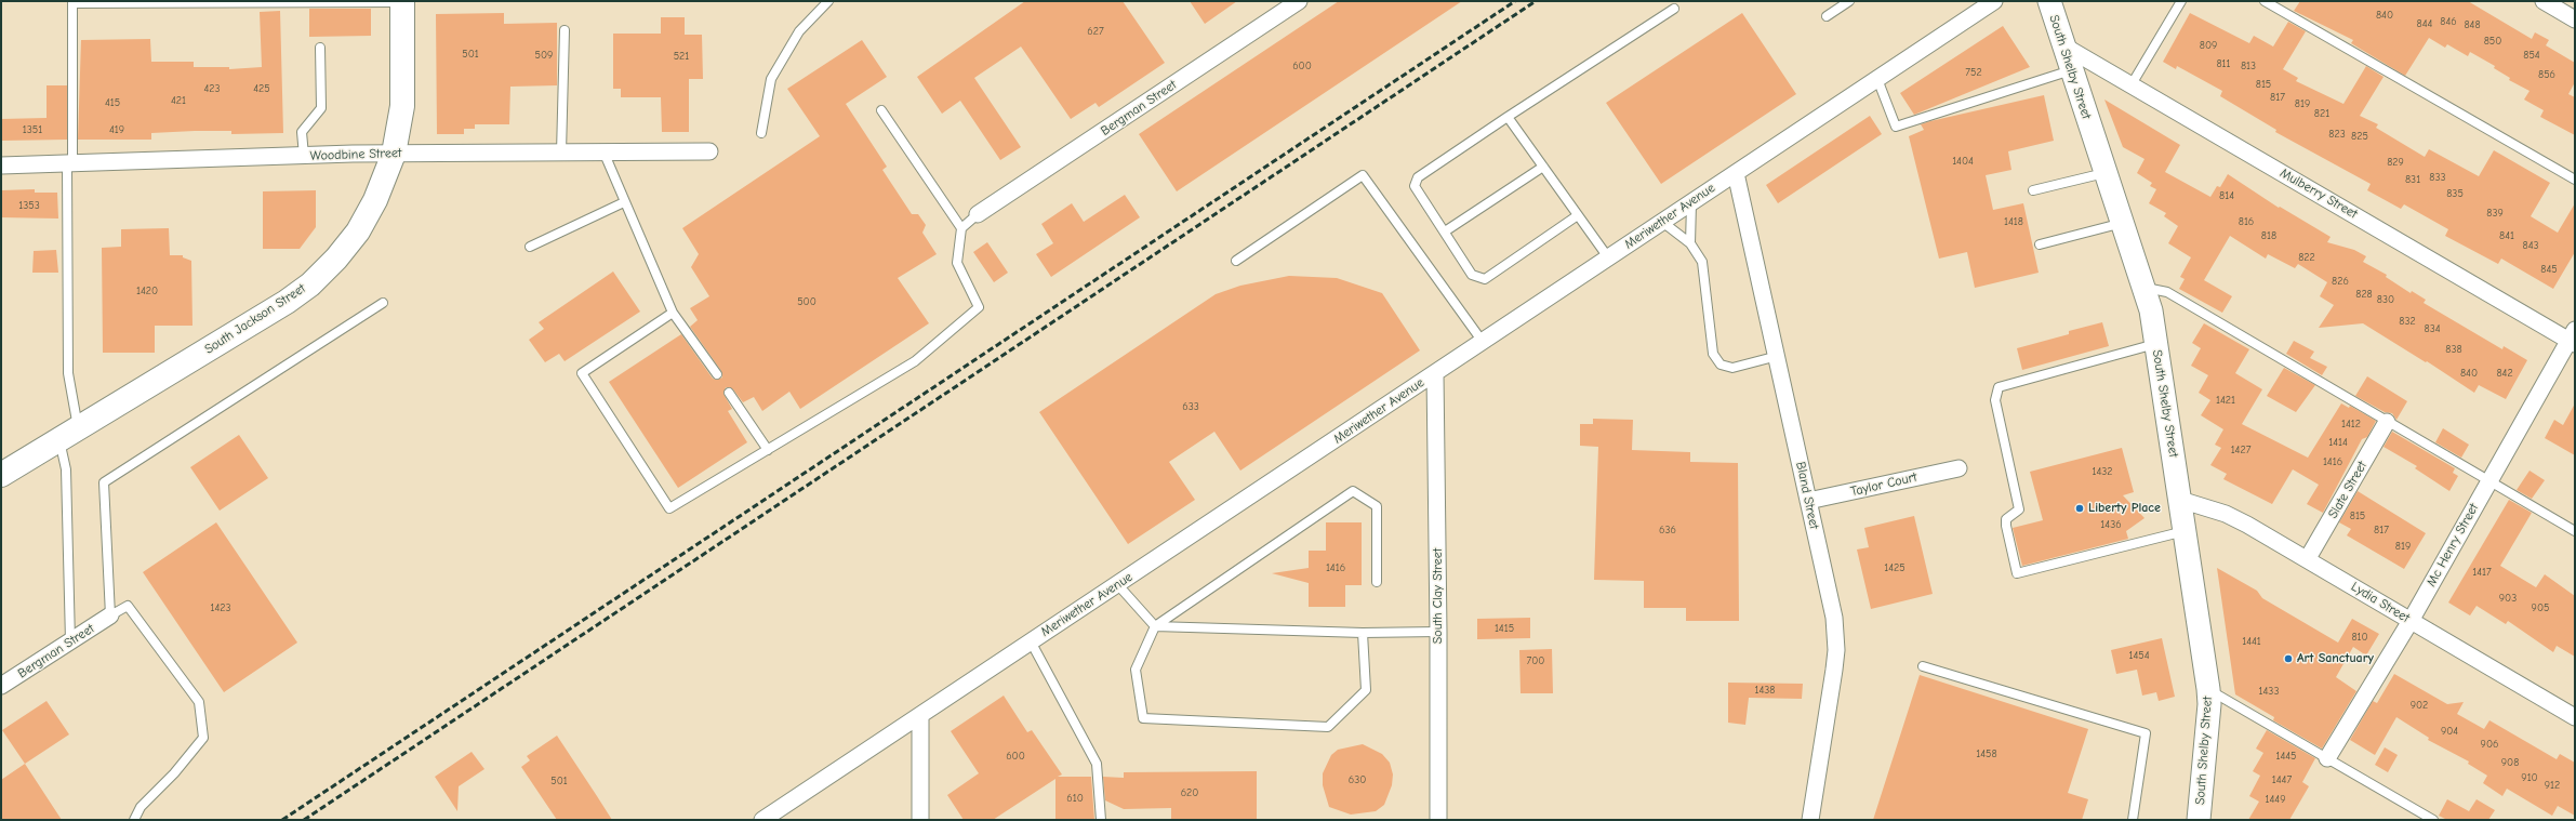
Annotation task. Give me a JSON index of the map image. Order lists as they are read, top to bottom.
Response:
{
  "streets": {
    "main road": ["South Shelby Street", "South Jackson Street"],
    "street": [
      "Bergman Street",
      "Woodbine Street",
      "Mulberry Street",
      "Meriwether Avenue",
      "Taylor Court",
      "Slate Street",
      "Bland Street",
      "Mc Henry Street",
      "South Clay Street",
      "Lydia Street"
    ]
  },
  "crossings": [
    ["South Shelby Street", "Mulberry Street"],
    ["South Shelby Street", "Lydia Street"],
    ["Woodbine Street", "South Jackson Street"],
    ["Mulberry Street", "Mc Henry Street"],
    ["Meriwether Avenue", "Bland Street"],
    ["Meriwether Avenue", "South Clay Street"],
    ["Taylor Court", "Bland Street"],
    ["Slate Street", "Lydia Street"],
    ["Mc Henry Street", "Lydia Street"]
  ],
  "places": ["Liberty Place", "Art Sanctuary"],
  "house_numbers": [
    "840",
    "846",
    "844",
    "848",
    "627",
    "850",
    "809",
    "501",
    "509",
    "854",
    "521",
    "811",
    "600",
    "813",
    "752",
    "856",
    "815",
    "423",
    "425",
    "817",
    "421",
    "415",
    "819",
    "821",
    "1351",
    "419",
    "823",
    "825",
    "1404",
    "829",
    "833",
    "831",
    "835",
    "814",
    "1353",
    "839",
    "1418",
    "816",
    "818",
    "841",
    "843",
    "822",
    "845",
    "826",
    "1420",
    "828",
    "830",
    "500",
    "832",
    "834",
    "838",
    "840",
    "842",
    "1421",
    "633",
    "1412",
    "1414",
    "1427",
    "1416",
    "1432",
    "815",
    "1436",
    "636",
    "817",
    "819",
    "1416",
    "1425",
    "1417",
    "903",
    "1423",
    "905",
    "1415",
    "810",
    "1441",
    "1454",
    "700",
    "1438",
    "1433",
    "902",
    "904",
    "906",
    "1458",
    "600",
    "1445",
    "908",
    "910",
    "630",
    "1447",
    "501",
    "912",
    "620",
    "610",
    "1449"
  ]
}
